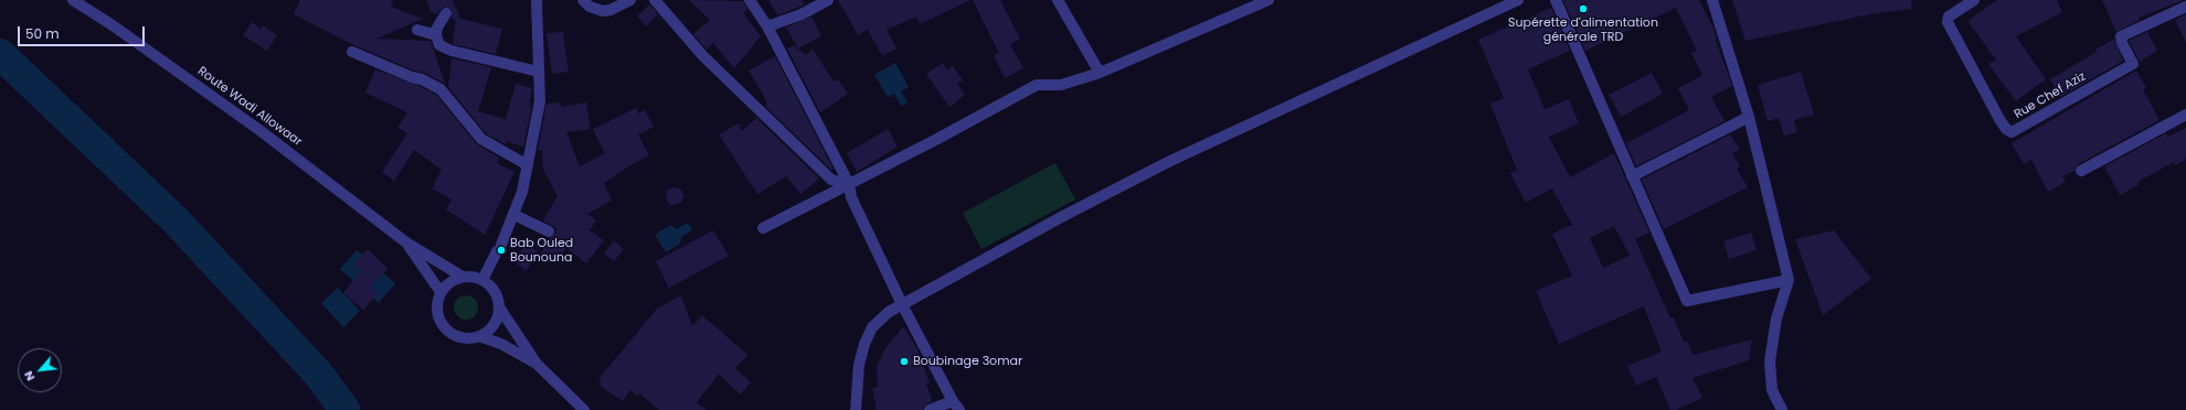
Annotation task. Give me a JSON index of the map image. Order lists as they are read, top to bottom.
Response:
{
  "streets": {
    "street": ["Rue Chef Aziz", "Route Wadi Allowaar"]
  },
  "places": ["Supérette d'alimentation générale TRD", "Bab Ouled Bounouna", "Boubinage 3omar"],
  "scale_bar": "50 m",
  "north": "bottom left"
}
